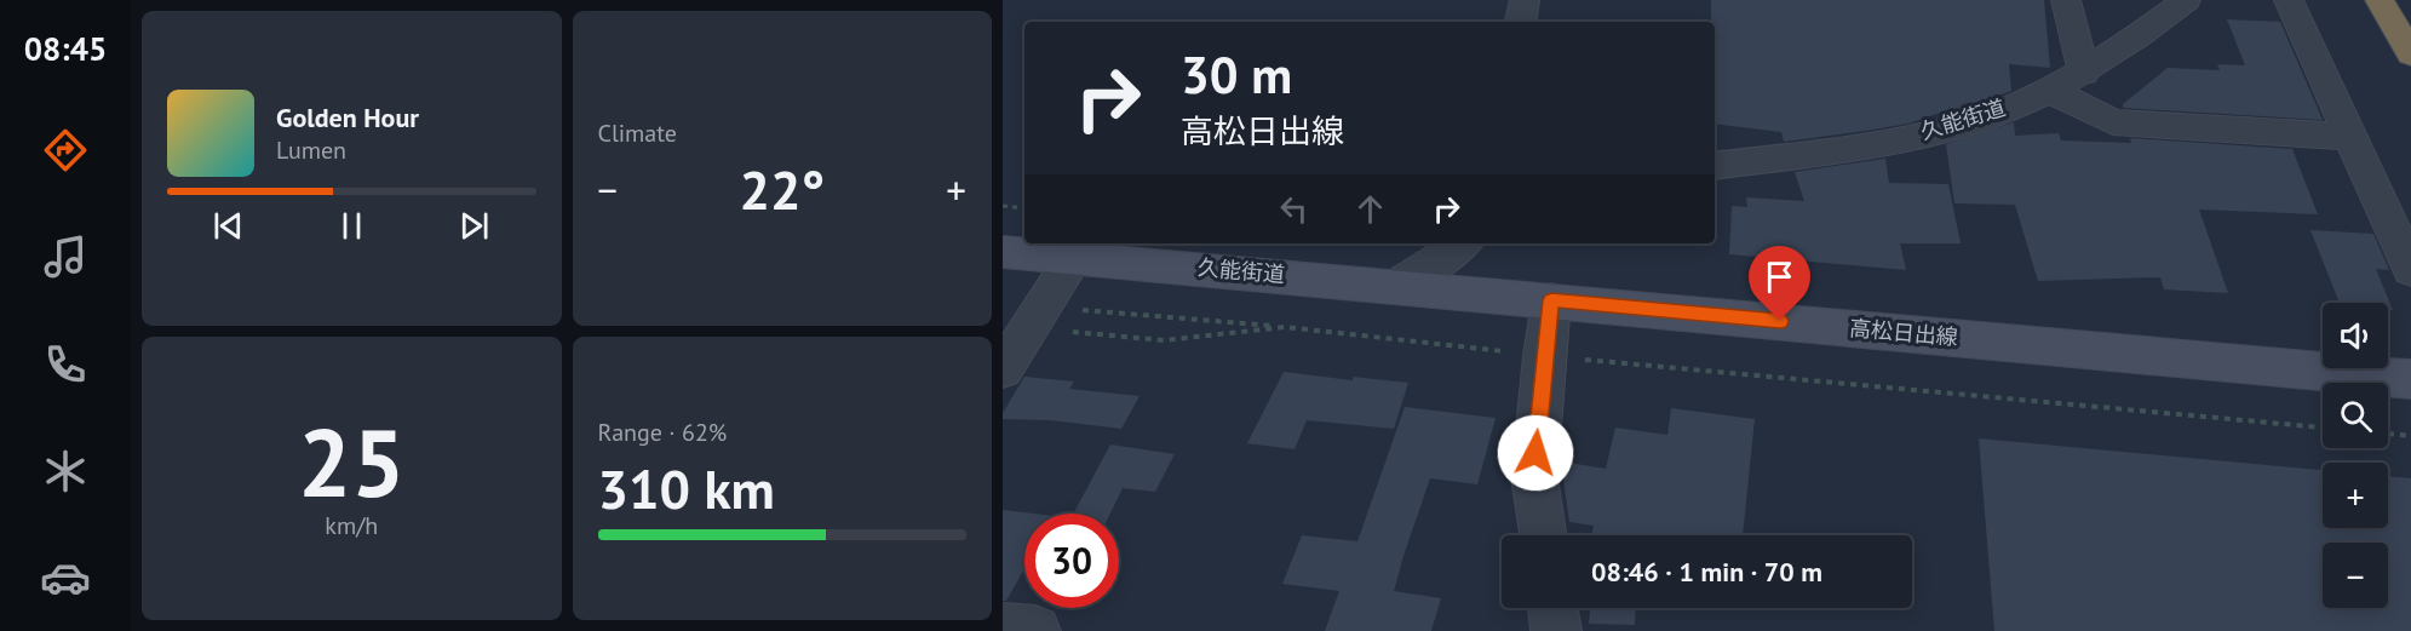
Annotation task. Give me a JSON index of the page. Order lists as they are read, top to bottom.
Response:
{
  "streets": {
    "main road": ["久能街道", "高松日出線"]
  },
  "crossings": [
    ["久能街道", "高松日出線"]
  ],
  "page": {
    "tabs": "08:45",
    "tile": [
      "Climate",
      ["25", "km/h"],
      ["Range · 62%", "310 km"]
    ],
    "turn": ["30 m", "高松日出線"],
    "song": ["Golden Hour", "Lumen"],
    "heat": ["−", "22°", "+"],
    "map_buttons": ["+", "−"],
    "limit": "30",
    "trip": "08:46 · 1 min · 70 m"
  }
}
